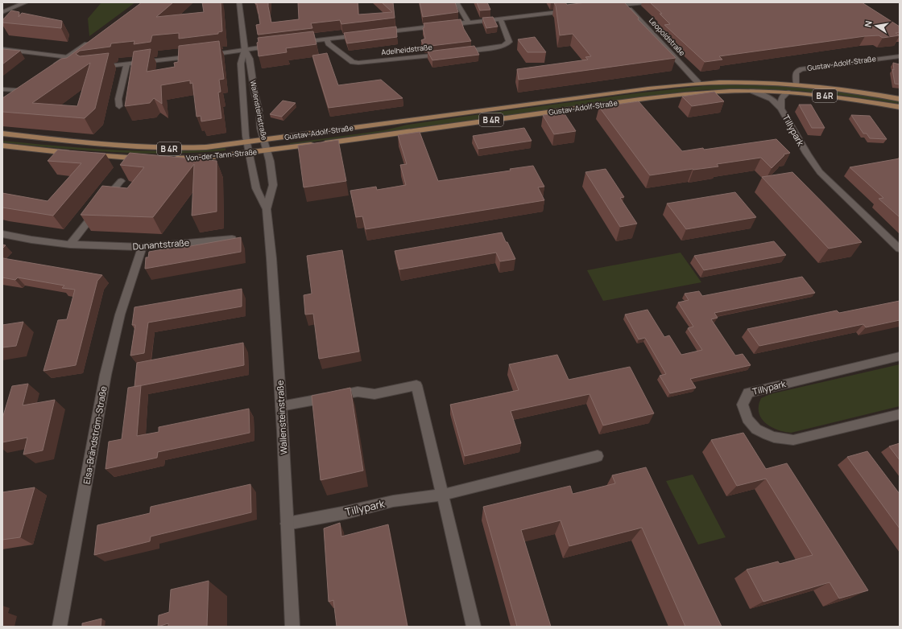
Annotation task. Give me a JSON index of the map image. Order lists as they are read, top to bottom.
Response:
{
  "streets": {
    "main road": ["Gustav-Adolf-Straße", "B 4R", "Von-der-Tann-Straße"],
    "street": [
      "Leopoldstraße",
      "Adelheidstraße",
      "Wallensteinstraße",
      "Tillypark",
      "Dunantstraße",
      "Elsa-Brändström-Straße"
    ]
  },
  "crossings": [
    ["Leopoldstraße", "Gustav-Adolf-Straße"],
    ["Gustav-Adolf-Straße", "Wallensteinstraße"],
    ["Gustav-Adolf-Straße", "Tillypark"],
    ["Gustav-Adolf-Straße", "Von-der-Tann-Straße"],
    ["Wallensteinstraße", "Tillypark"],
    ["Wallensteinstraße", "Von-der-Tann-Straße"],
    ["Dunantstraße", "Elsa-Brändström-Straße"]
  ],
  "north": "left"
}
